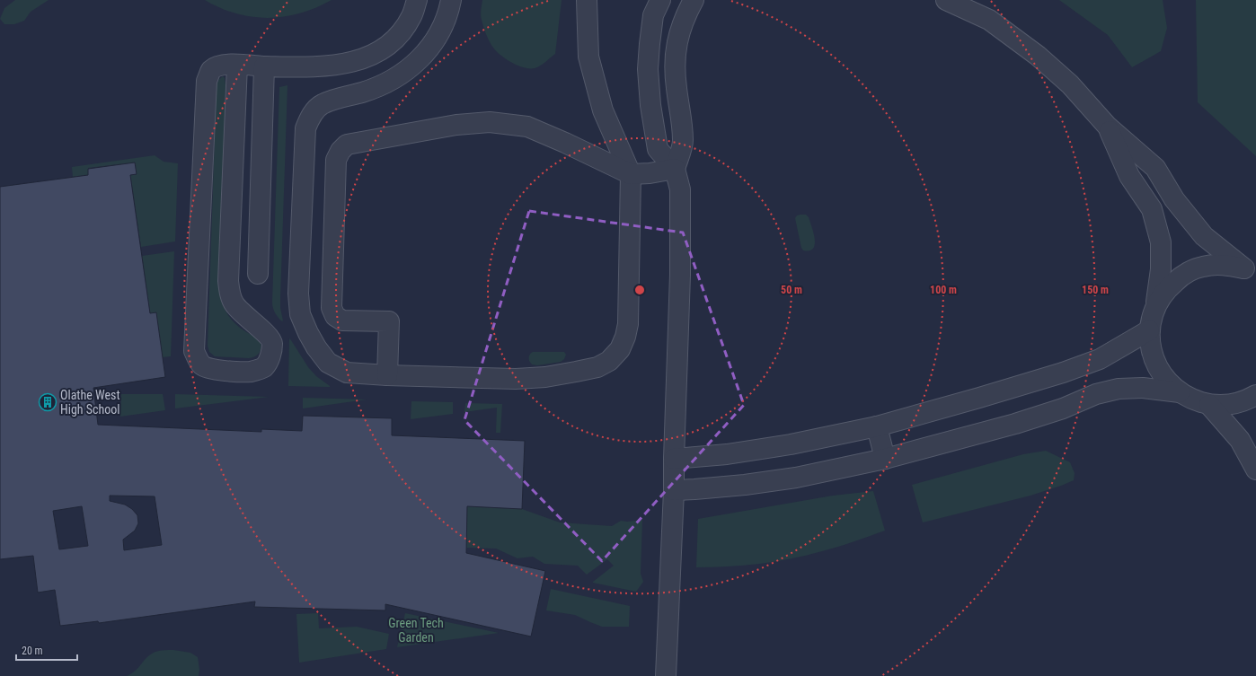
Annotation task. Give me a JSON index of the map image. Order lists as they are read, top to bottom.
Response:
{
  "parks": ["Green Tech Garden"],
  "places": {
    "building": ["Olathe West High School"]
  },
  "scale_bar": "20 m",
  "rings": ["50 m", "100 m", "150 m"]
}
